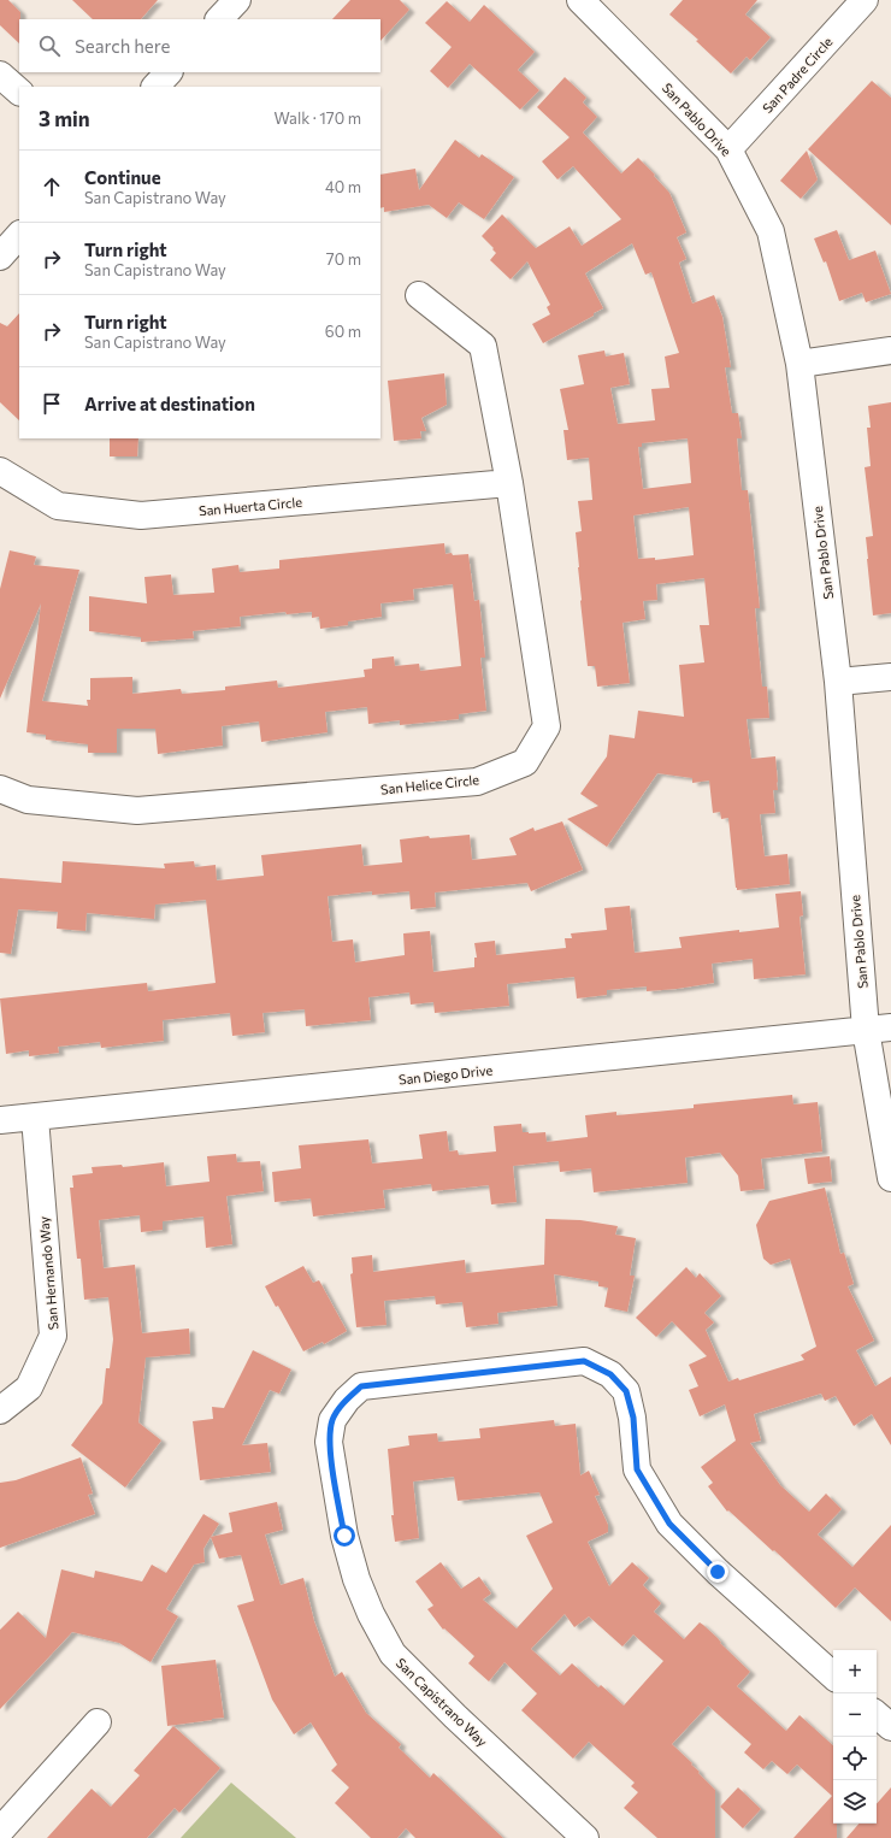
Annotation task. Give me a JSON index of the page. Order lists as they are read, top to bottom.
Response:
{
  "streets": {
    "street": [
      "San Padre Circle",
      "San Pablo Drive",
      "San Huerta Circle",
      "San Helice Circle",
      "San Diego Drive",
      "San Hernando Way",
      "San Capistrano Way"
    ]
  },
  "crossings": [
    ["San Padre Circle", "San Pablo Drive"],
    ["San Pablo Drive", "San Diego Drive"],
    ["San Huerta Circle", "San Helice Circle"],
    ["San Diego Drive", "San Hernando Way"]
  ],
  "page": {
    "search": "Search here",
    "heading": ["3 min", "Walk · 170 m"],
    "list": [
      ["Continue", "San Capistrano Way", "40 m"],
      ["Turn right", "San Capistrano Way", "70 m"],
      ["Turn right", "San Capistrano Way", "60 m"],
      "Arrive at destination"
    ],
    "map_buttons": ["+", "−"]
  }
}
